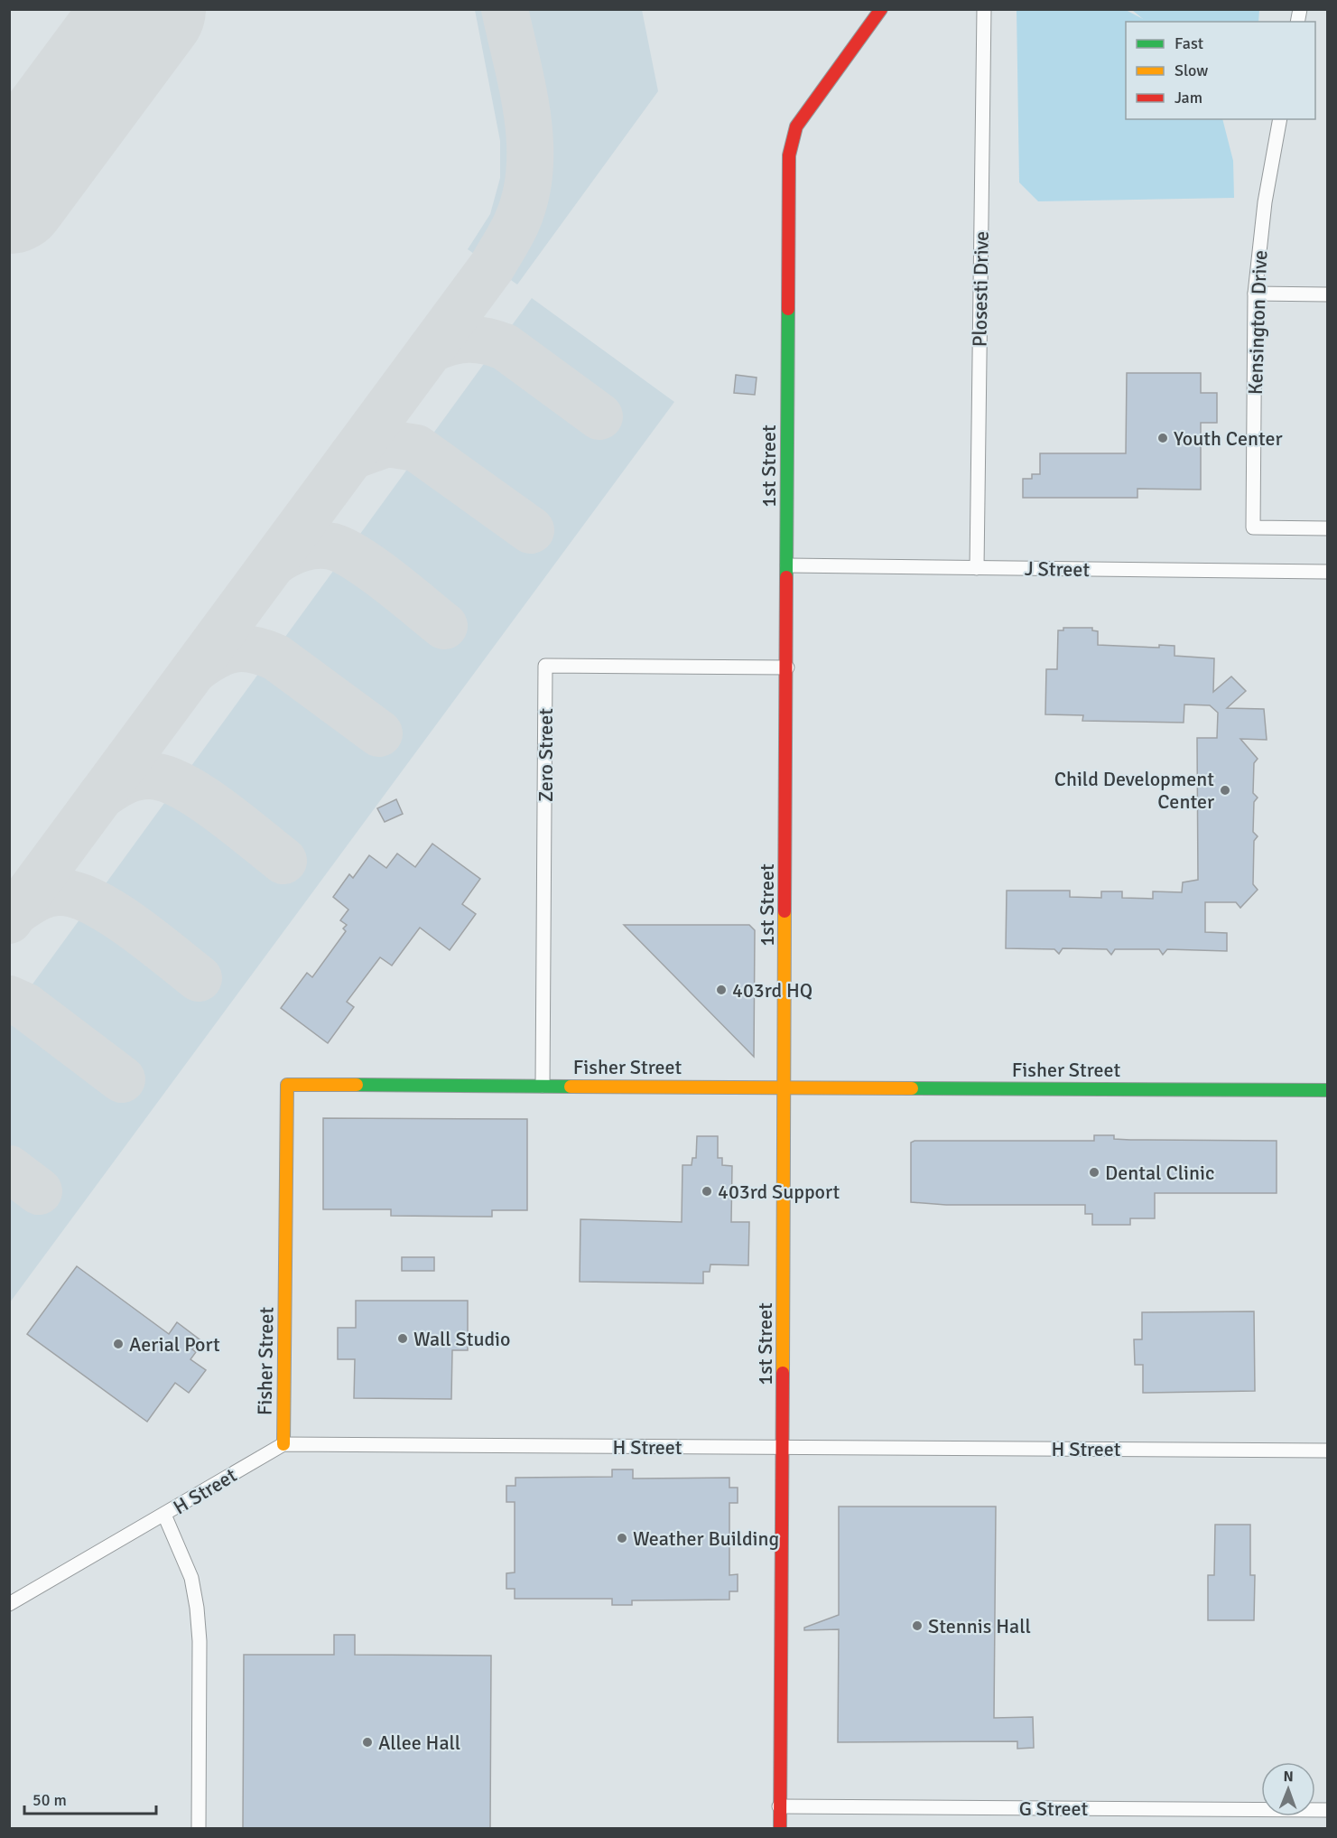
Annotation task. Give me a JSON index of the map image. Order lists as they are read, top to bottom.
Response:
{
  "streets": {
    "street": [
      "Plosesti Drive",
      "Kensington Drive",
      "1st Street",
      "J Street",
      "Zero Street",
      "Fisher Street",
      "H Street",
      "G Street"
    ]
  },
  "crossings": [
    ["Plosesti Drive", "J Street"],
    ["1st Street", "J Street"],
    ["1st Street", "Zero Street"],
    ["1st Street", "Fisher Street"],
    ["1st Street", "H Street"],
    ["1st Street", "G Street"],
    ["Zero Street", "Fisher Street"],
    ["Fisher Street", "H Street"]
  ],
  "places": [
    "Youth Center",
    "Child Development Center",
    "403rd HQ",
    "Dental Clinic",
    "403rd Support",
    "Wall Studio",
    "Aerial Port",
    "Weather Building",
    "Stennis Hall",
    "Allee Hall"
  ],
  "legend": ["Fast", "Slow", "Jam"],
  "scale_bar": "50 m",
  "north": "top"
}
